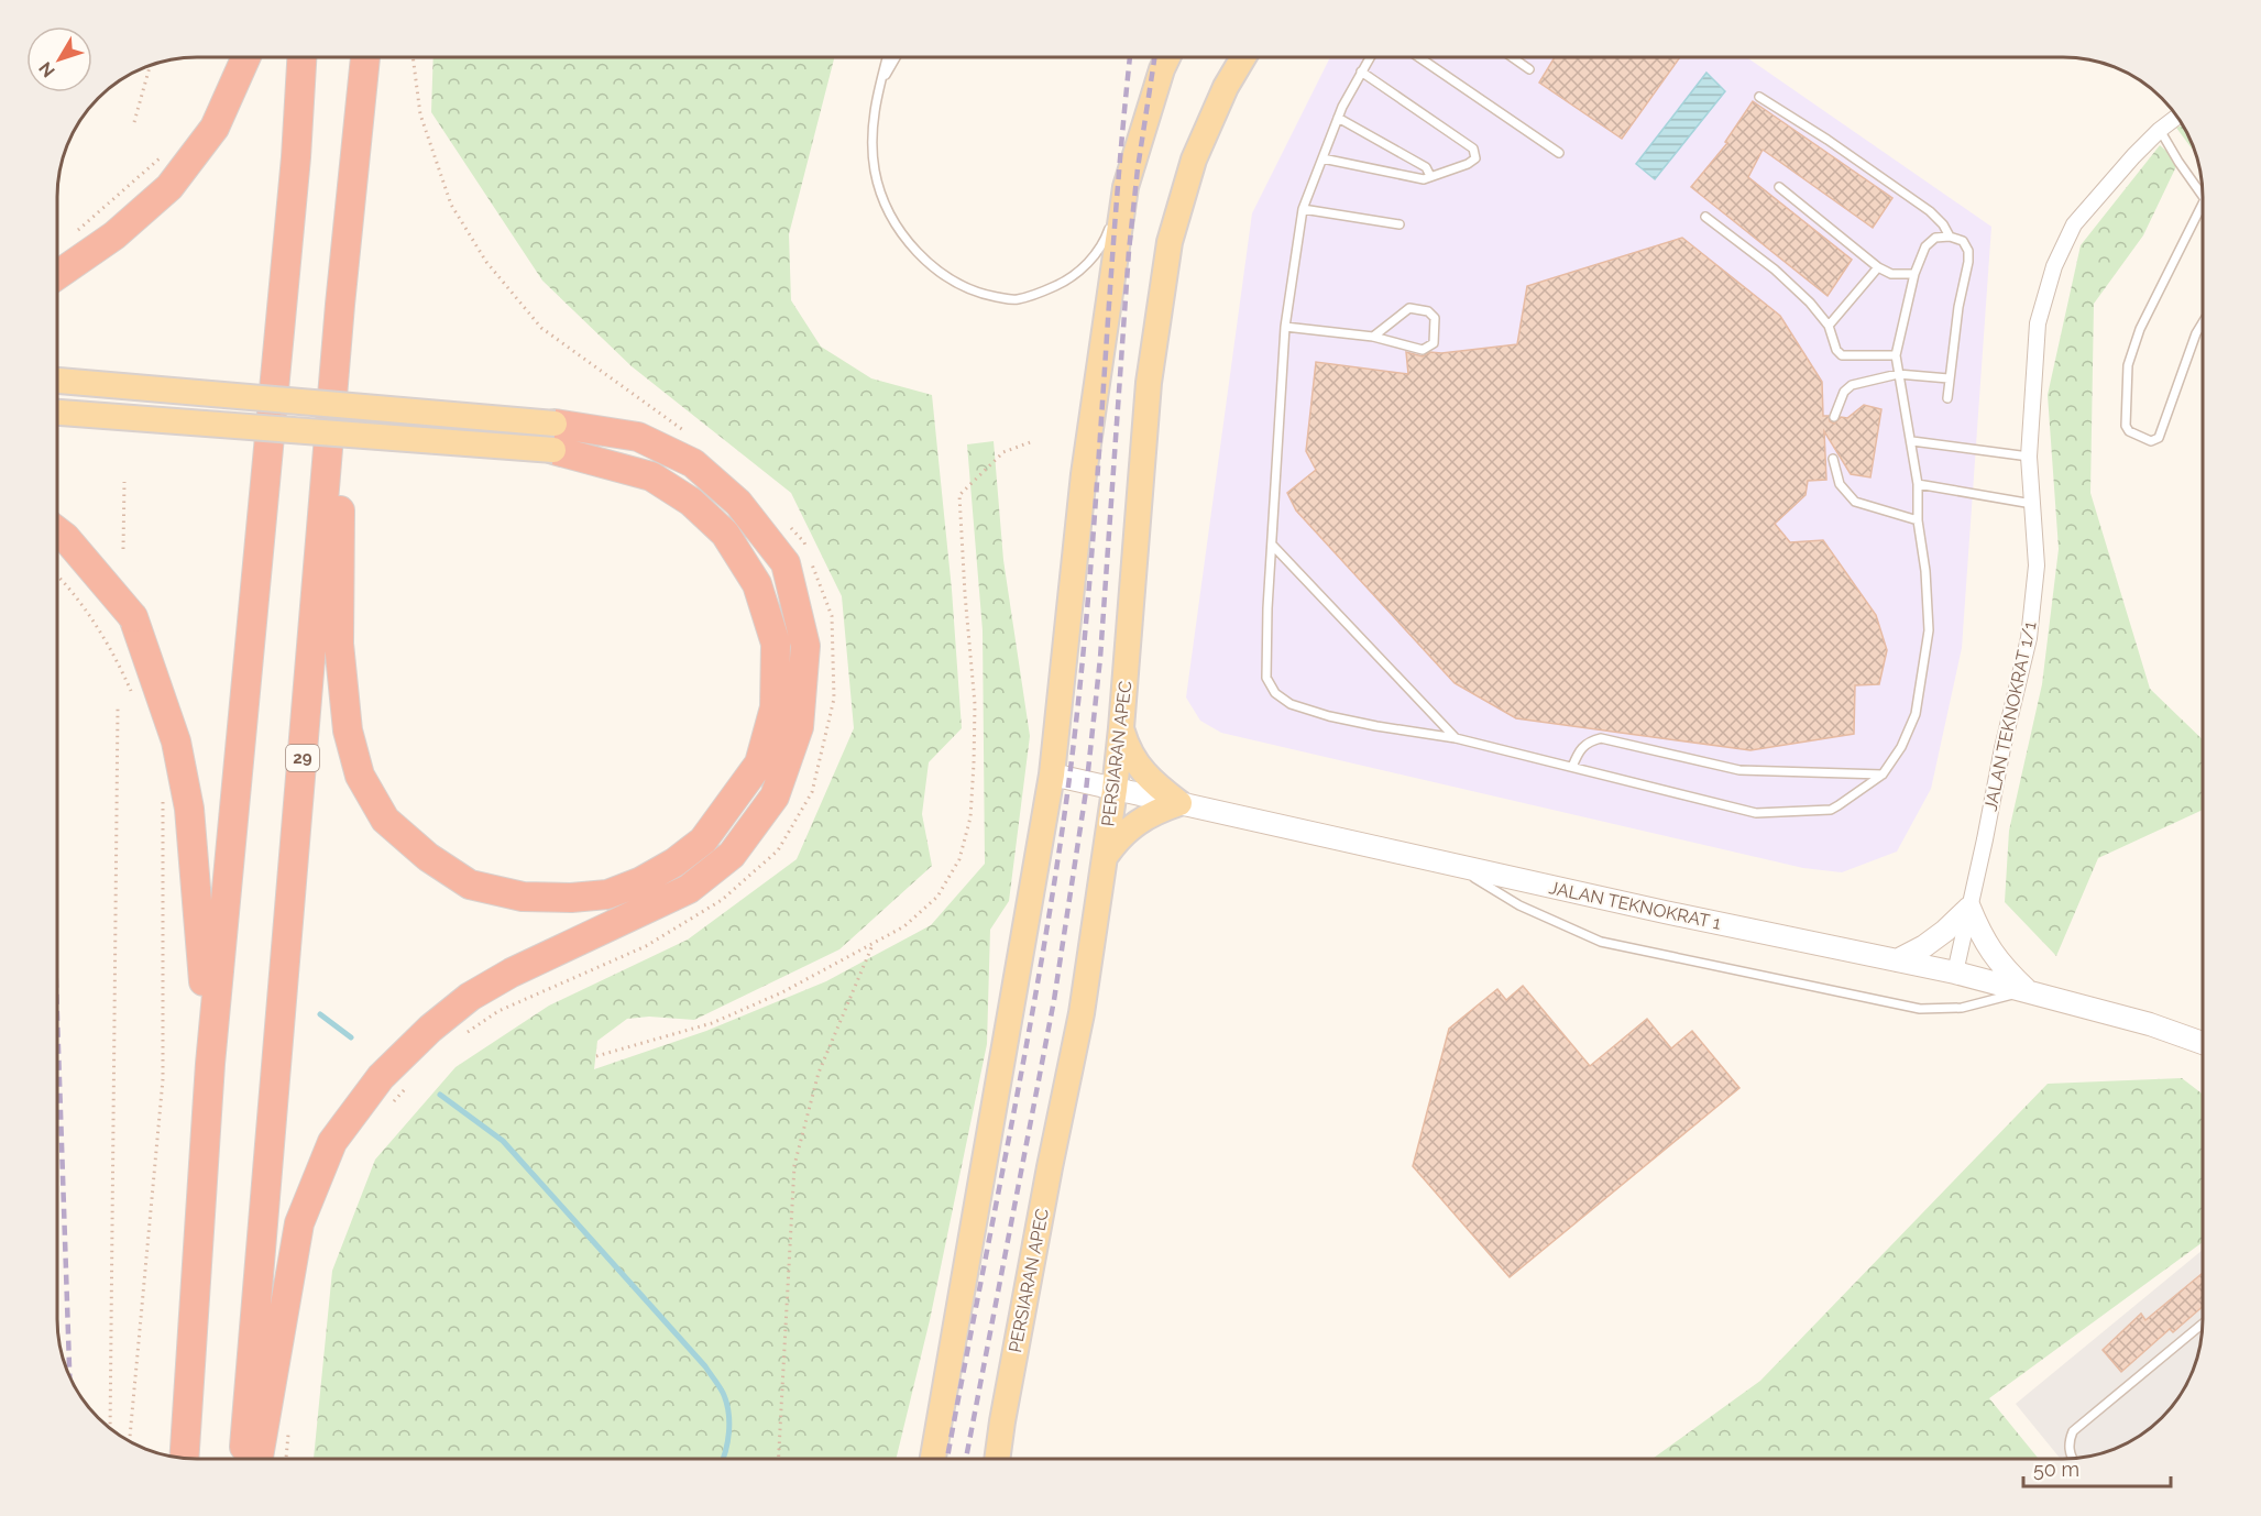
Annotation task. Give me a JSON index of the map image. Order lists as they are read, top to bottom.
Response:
{
  "streets": {
    "highway": ["29"],
    "main road": ["PERSIARAN APEC", "JALAN TEKNOKRAT 1"],
    "street": ["JALAN TEKNOKRAT 1/1"]
  },
  "crossings": [
    ["JALAN TEKNOKRAT 1/1", "JALAN TEKNOKRAT 1"],
    ["PERSIARAN APEC", "JALAN TEKNOKRAT 1"]
  ],
  "scale_bar": "50 m",
  "north": "bottom left"
}
